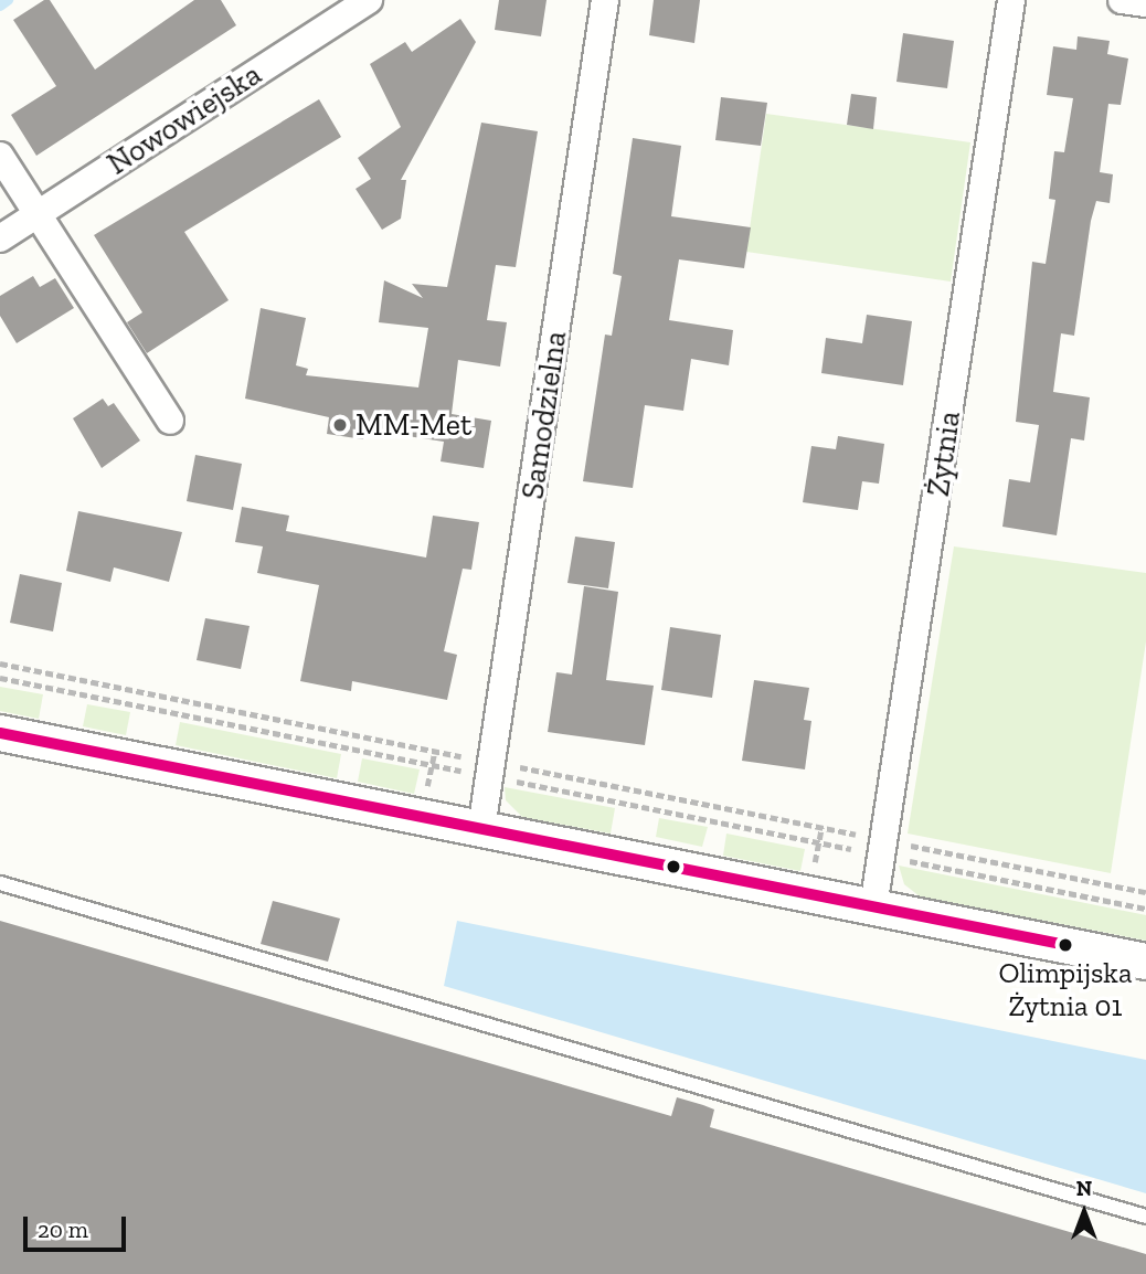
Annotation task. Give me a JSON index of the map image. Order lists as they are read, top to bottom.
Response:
{
  "streets": {
    "street": ["Nowowiejska", "Samodzielna", "Żytnia"]
  },
  "places": ["MM-Met", "Olimpijska Żytnia 01"],
  "scale_bar": "20 m",
  "north": "top"
}
